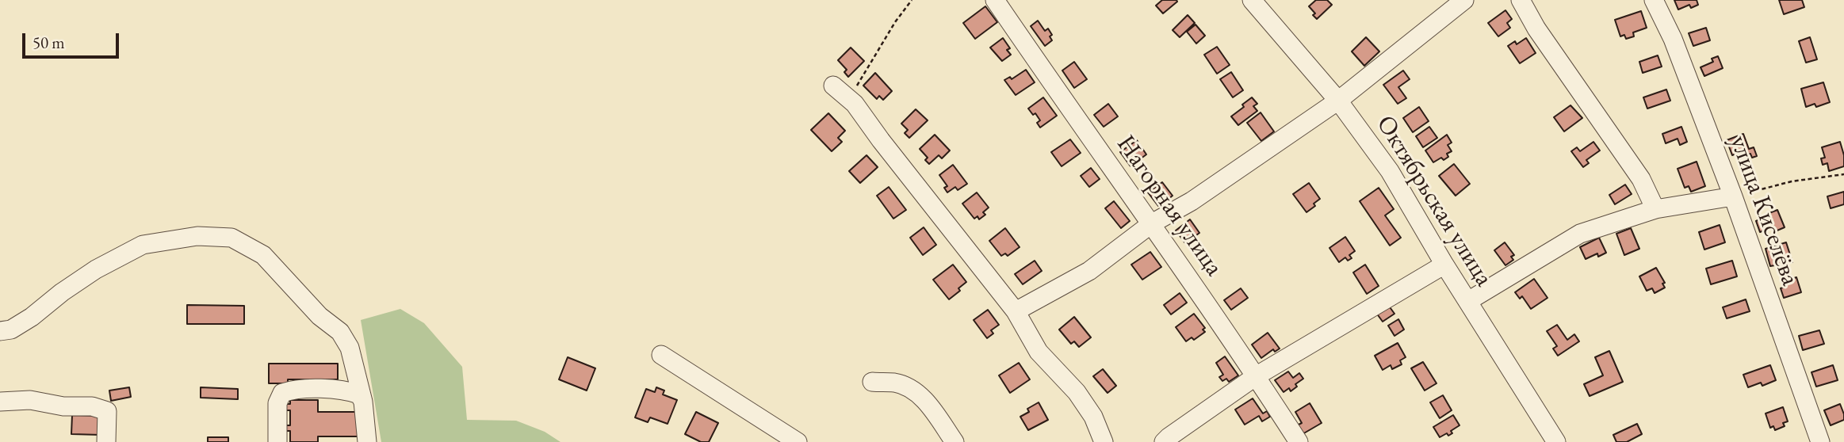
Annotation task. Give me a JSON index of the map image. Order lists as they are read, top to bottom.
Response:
{
  "streets": {
    "street": ["Октябрьская улица", "Нагорная улица", "улица Киселёва"]
  },
  "scale_bar": "50 m"
}
